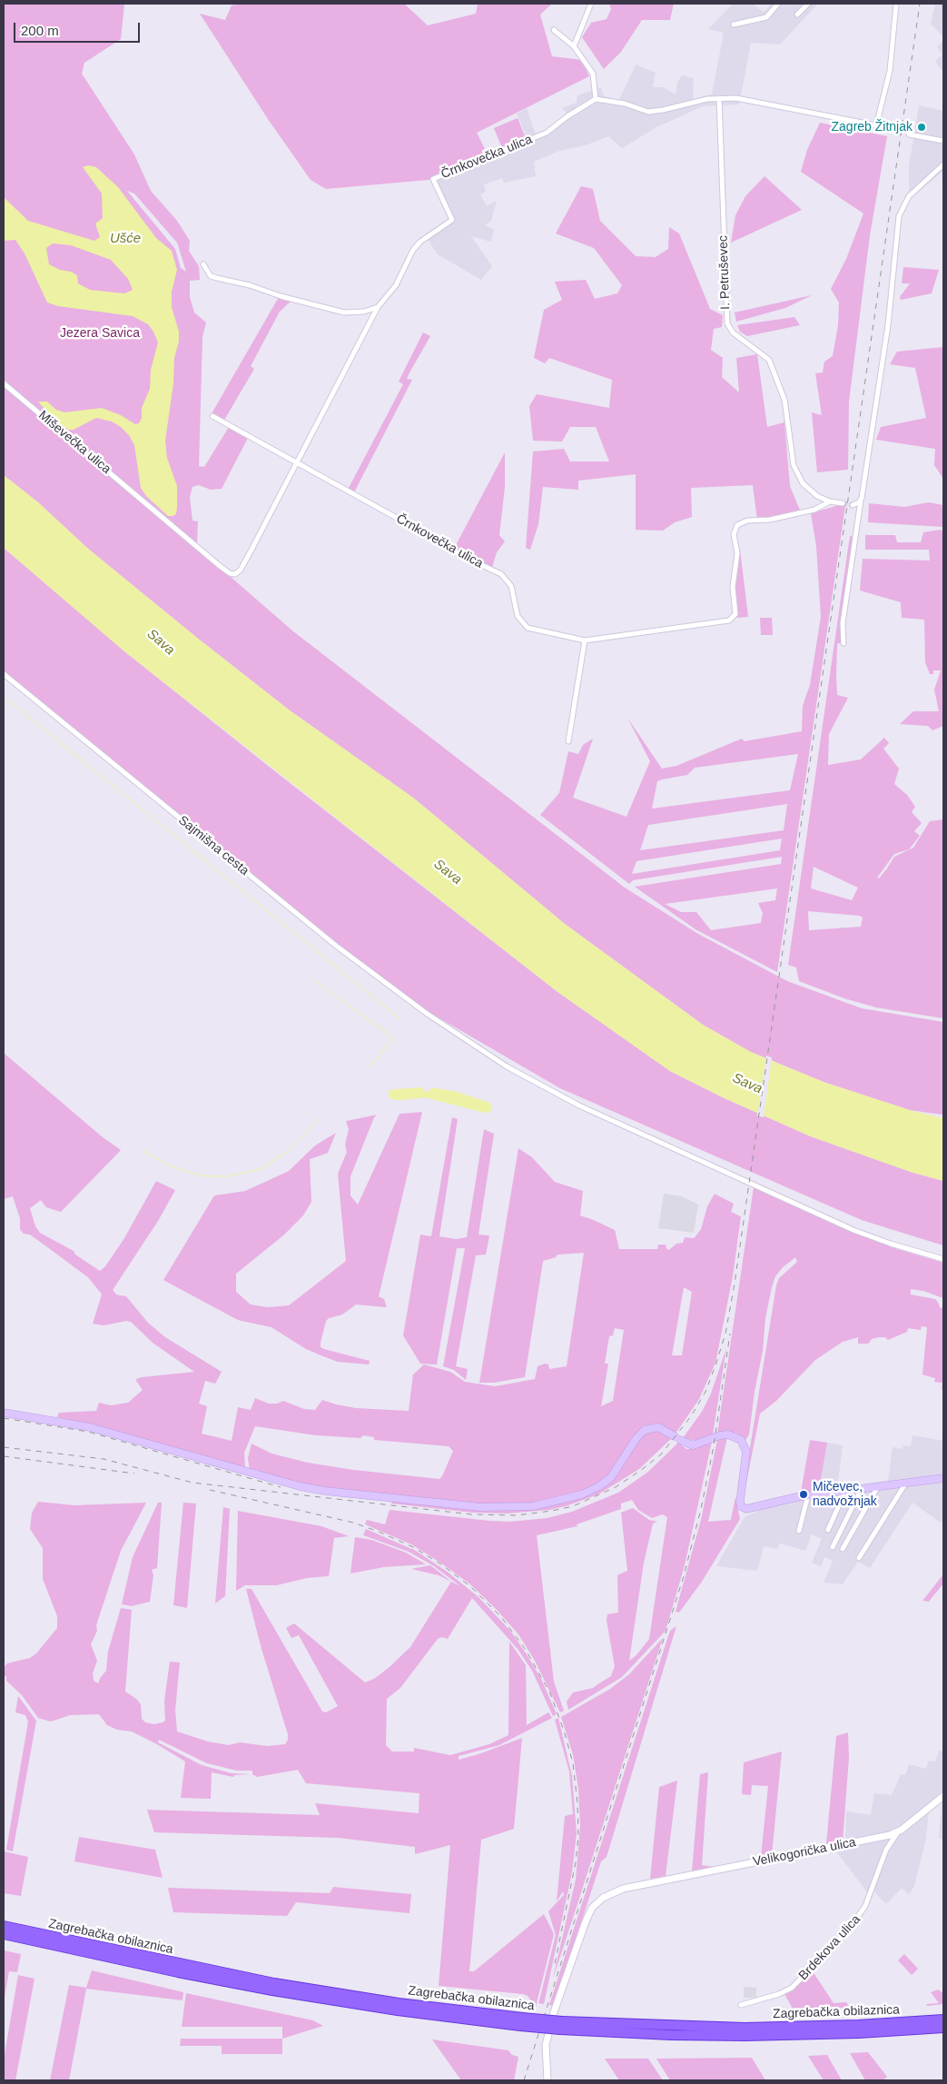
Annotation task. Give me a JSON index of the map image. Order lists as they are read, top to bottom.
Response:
{
  "streets": {
    "highway": ["Zagrebačka obilaznica"],
    "street": [
      "Črnkovečka ulica",
      "I. Petruševec",
      "Miševečka ulica",
      "Sajmišna cesta",
      "Velikogorička ulica",
      "Brdekova ulica"
    ]
  },
  "crossings": [
    ["Črnkovečka ulica", "I. Petruševec"],
    ["Črnkovečka ulica", "Miševečka ulica"],
    ["Velikogorička ulica", "Brdekova ulica"]
  ],
  "water": ["Ušće", "Sava"],
  "parks": ["Jezera Savica"],
  "places": ["Zagreb Žitnjak", "Mičevec, nadvožnjak"],
  "scale_bar": "200 m"
}
